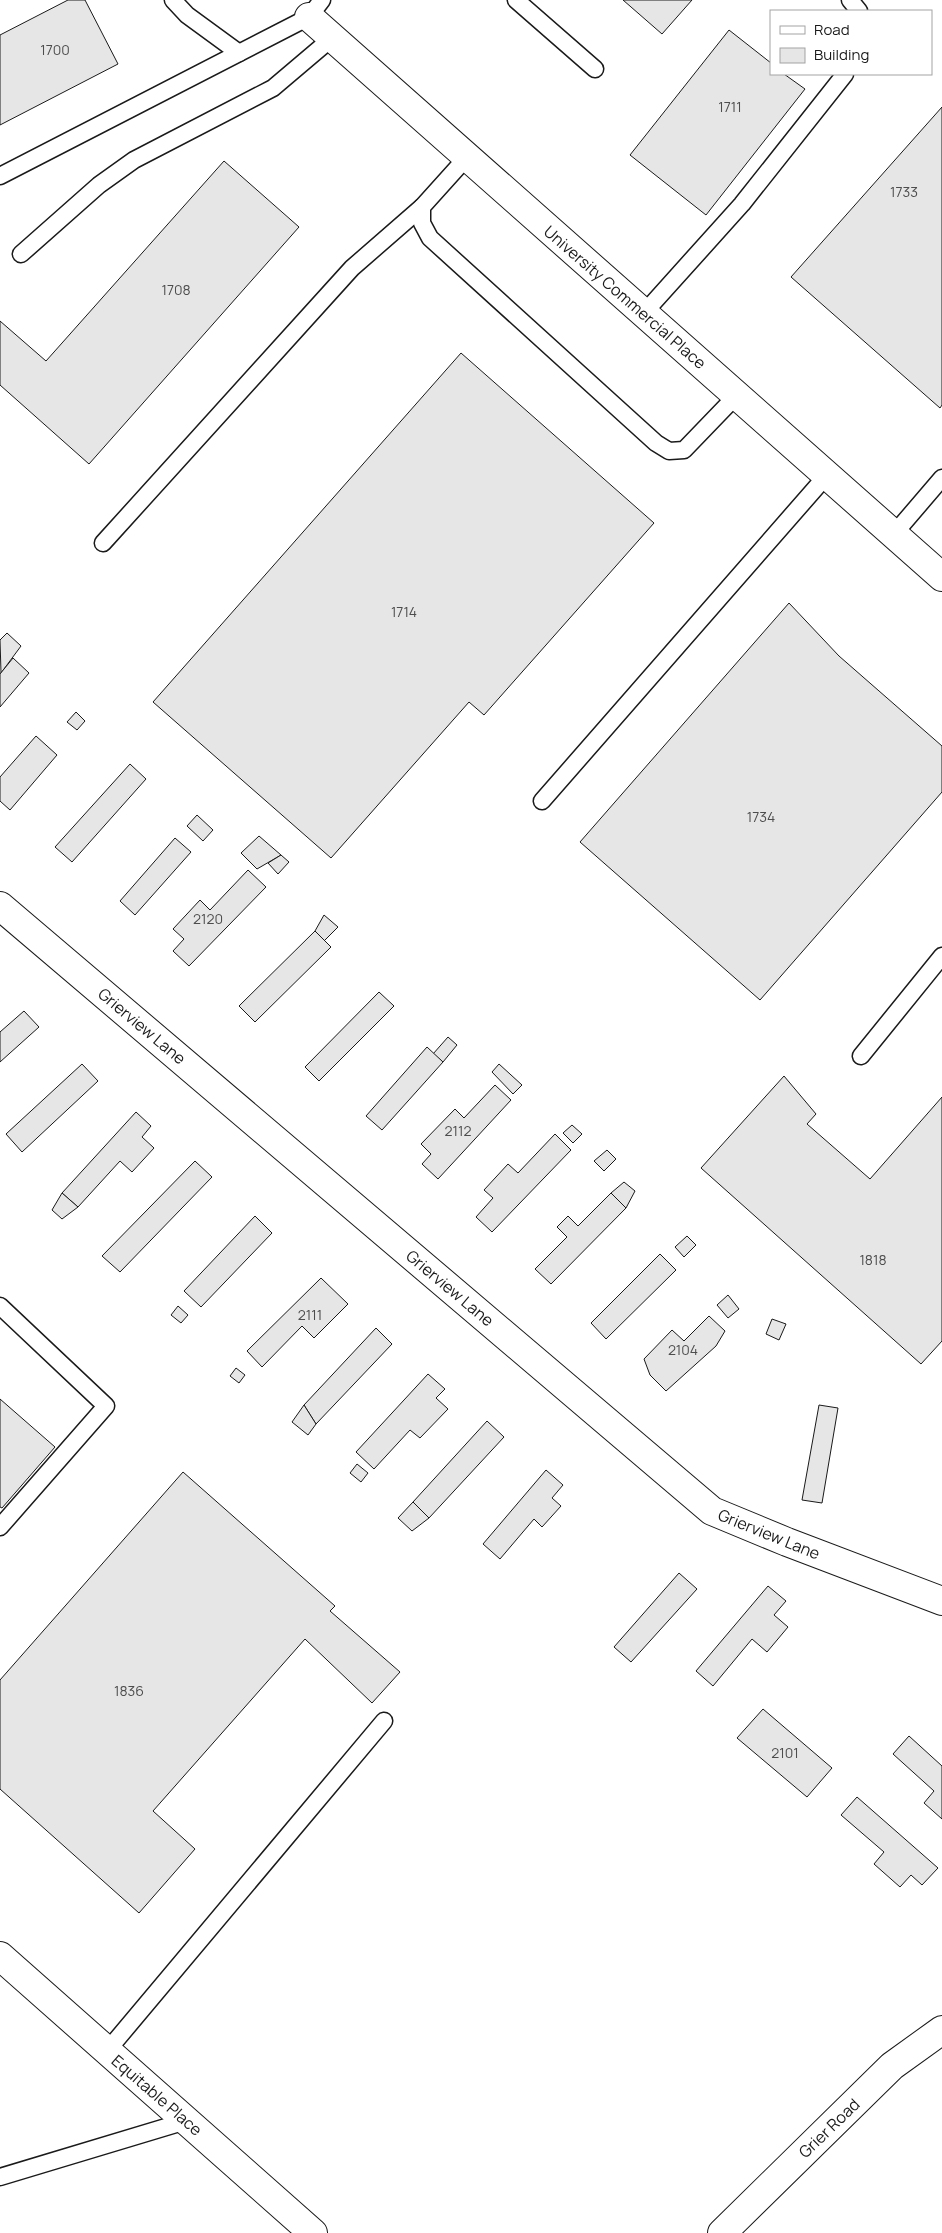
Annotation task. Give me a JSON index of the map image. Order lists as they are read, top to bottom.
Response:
{
  "streets": {
    "street": [
      "University Commercial Place",
      "Grierview Lane",
      "Equitable Place",
      "Grier Road"
    ]
  },
  "house_numbers": [
    "1700",
    "1711",
    "1733",
    "1708",
    "1714",
    "1734",
    "2120",
    "2112",
    "1818",
    "2111",
    "2104",
    "1836",
    "2101"
  ],
  "legend": ["Road", "Building"]
}
